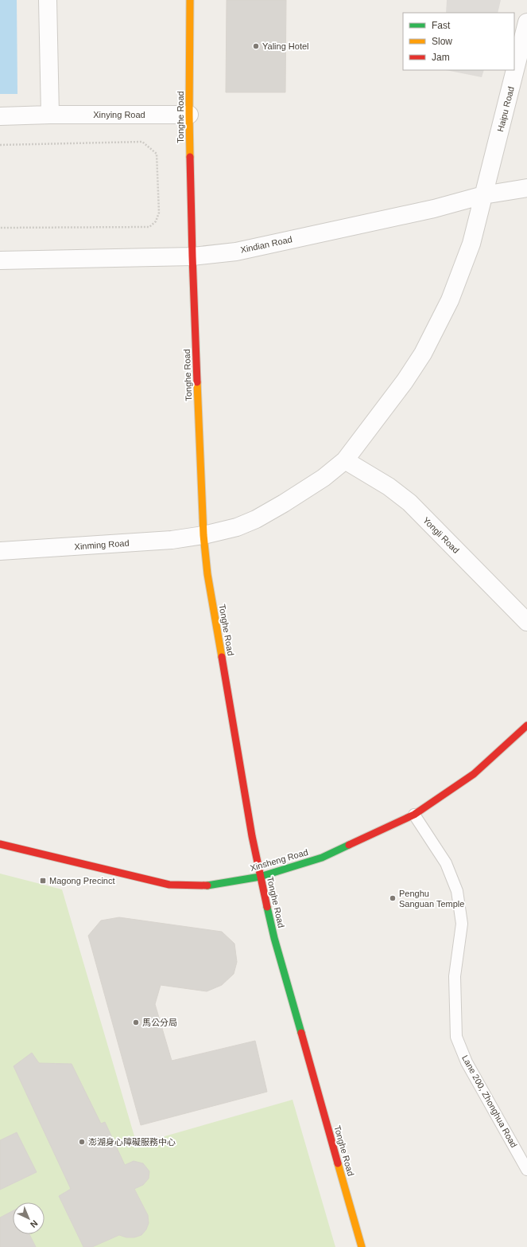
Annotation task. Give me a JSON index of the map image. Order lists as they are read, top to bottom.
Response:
{
  "streets": {
    "street": [
      "Haipu Road",
      "Xinying Road",
      "Tonghe Road",
      "Xindian Road",
      "Yongli Road",
      "Xinming Road",
      "Xinsheng Road"
    ],
    "lane": ["Lane 200, Zhonghua Road"]
  },
  "crossings": [
    ["Haipu Road", "Xindian Road"],
    ["Haipu Road", "Yongli Road"],
    ["Haipu Road", "Xinming Road"],
    ["Xinying Road", "Tonghe Road"],
    ["Tonghe Road", "Xindian Road"],
    ["Tonghe Road", "Xinming Road"],
    ["Tonghe Road", "Xinsheng Road"],
    ["Yongli Road", "Xinming Road"],
    ["Xinsheng Road", "Lane 200, Zhonghua Road"]
  ],
  "places": {
    "other": [
      "Yaling Hotel",
      "Penghu Sanguan Temple",
      "馬公分局",
      "澎湖身心障礙服務中心"
    ],
    "transit": ["Magong Precinct"]
  },
  "legend": ["Fast", "Slow", "Jam"],
  "north": "bottom right"
}
